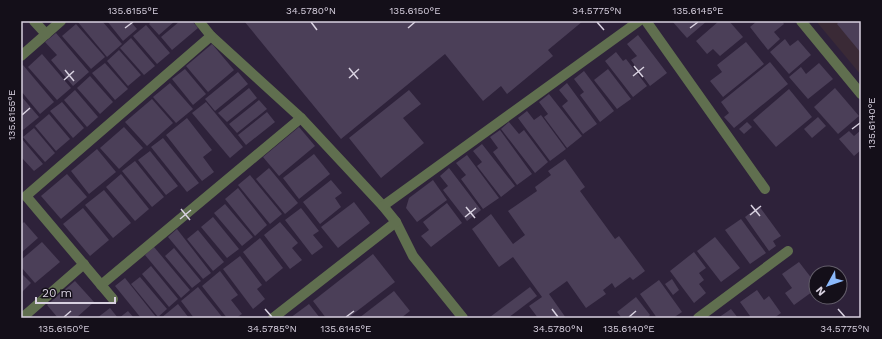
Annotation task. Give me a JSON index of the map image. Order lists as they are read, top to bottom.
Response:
{
  "scale_bar": "20 m",
  "north": "bottom left",
  "coordinates": [
    "135.6155°E",
    "34.5780°N",
    "135.6150°E",
    "34.5775°N",
    "135.6145°E",
    "135.6140°E",
    "34.5785°N"
  ]
}
